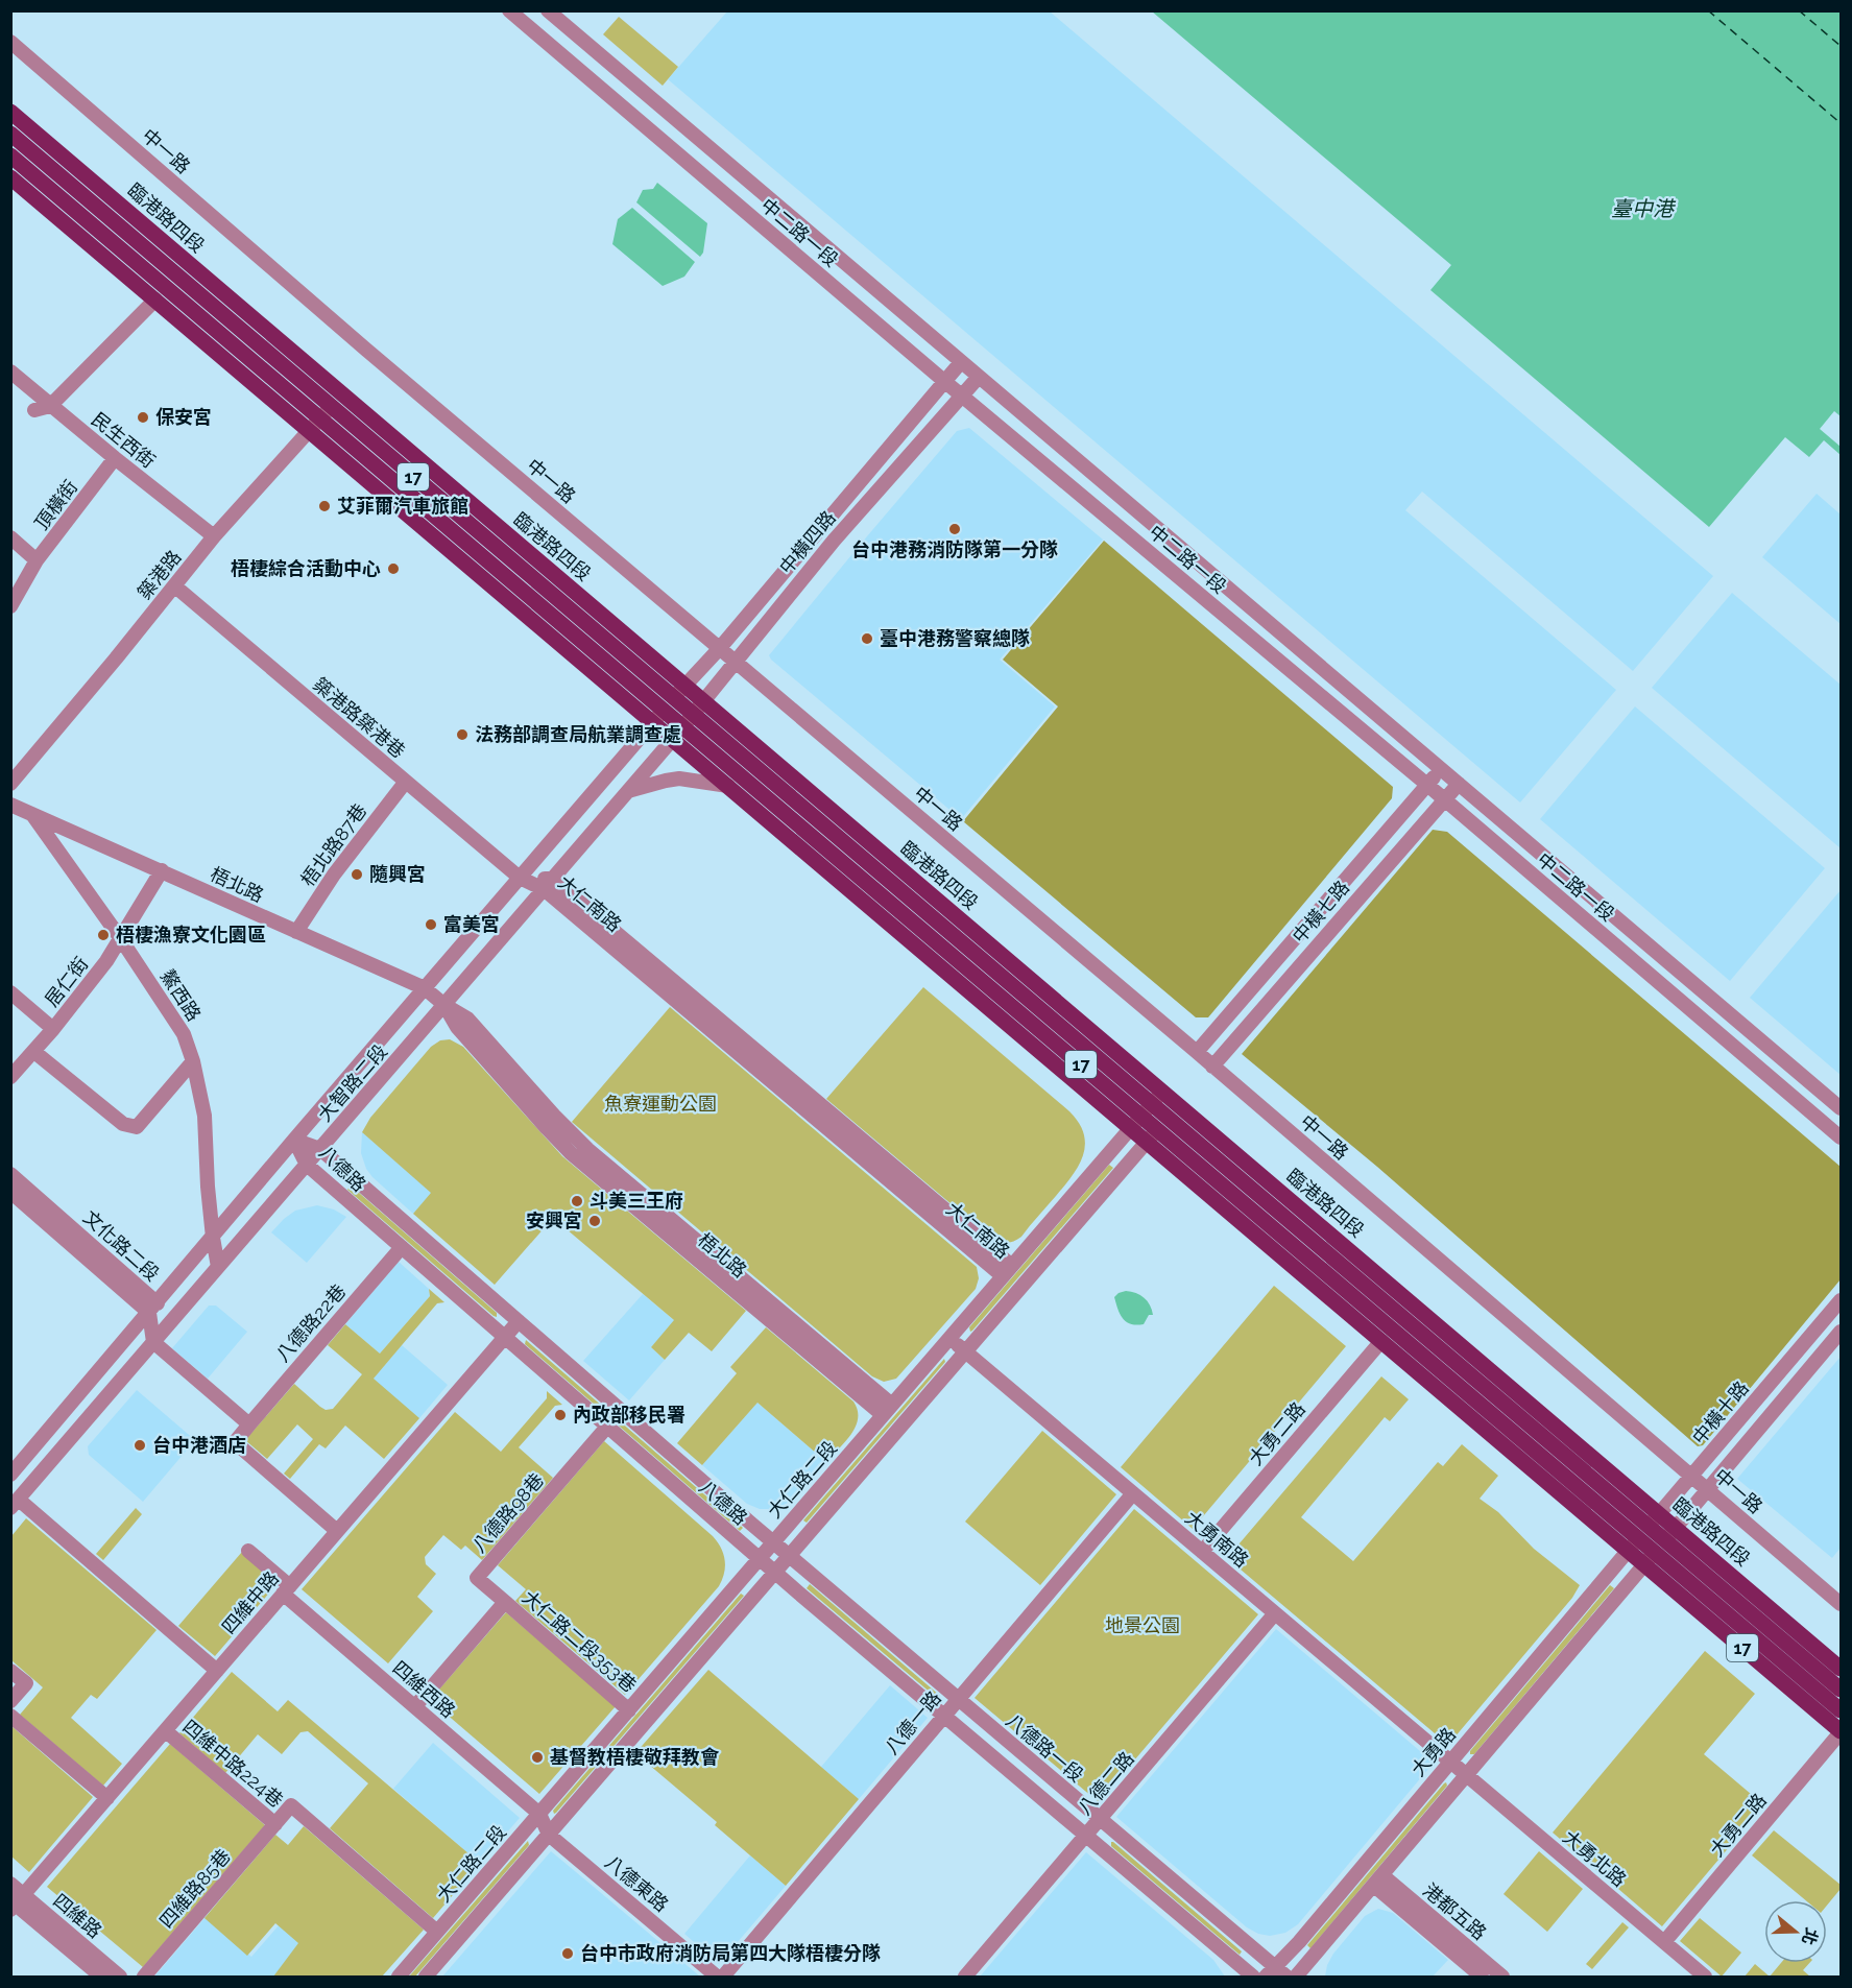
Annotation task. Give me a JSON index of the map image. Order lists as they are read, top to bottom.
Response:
{
  "streets": {
    "main road": ["臨港路四段", "17"],
    "street": [
      "中一路",
      "中二路一段",
      "民生西街",
      "頂橫街",
      "中橫四路",
      "築港路",
      "築港路築港巷",
      "梧北路87巷",
      "梧北路",
      "大仁南路",
      "中橫七路",
      "居仁街",
      "鰲西路",
      "大智路二段",
      "八德路",
      "文化路二段",
      "八德路22巷",
      "中橫十路",
      "大勇二路",
      "大仁路二段",
      "八德路98巷",
      "大勇南路",
      "四維中路",
      "大仁路二段353巷",
      "四維西路",
      "八德一路",
      "八德路一段",
      "大勇路",
      "四維中路224巷",
      "八德二路",
      "大勇北路",
      "八德東路",
      "四維路85巷",
      "港都五路",
      "四維路"
    ]
  },
  "crossings": [
    ["中一路", "中橫四路"],
    ["中一路", "中橫七路"],
    ["中一路", "中橫十路"],
    ["臨港路四段", "中橫四路"],
    ["臨港路四段", "築港路"],
    ["臨港路四段", "大智路二段"],
    ["臨港路四段", "中橫十路"],
    ["臨港路四段", "大勇二路"],
    ["臨港路四段", "大仁路二段"],
    ["臨港路四段", "大勇路"],
    ["中二路一段", "中橫四路"],
    ["中二路一段", "中橫七路"],
    ["民生西街", "頂橫街"],
    ["民生西街", "築港路"],
    ["中橫四路", "大智路二段"],
    ["築港路", "築港路築港巷"],
    ["築港路築港巷", "梧北路87巷"],
    ["築港路築港巷", "大仁南路"],
    ["築港路築港巷", "大智路二段"],
    ["梧北路87巷", "梧北路"],
    ["梧北路", "居仁街"],
    ["梧北路", "鰲西路"],
    ["梧北路", "大智路二段"],
    ["梧北路", "大仁路二段"],
    ["大仁南路", "大智路二段"],
    ["大仁南路", "大仁路二段"],
    ["居仁街", "鰲西路"],
    ["鰲西路", "大智路二段"],
    ["大智路二段", "八德路"],
    ["大智路二段", "文化路二段"],
    ["八德路", "八德路22巷"],
    ["八德路", "大仁路二段"],
    ["八德路", "八德路98巷"],
    ["八德路", "四維中路"],
    ["八德路", "八德路一段"],
    ["中橫十路", "大勇路"],
    ["大勇二路", "大勇南路"],
    ["大勇二路", "大勇北路"],
    ["大仁路二段", "大勇南路"],
    ["大仁路二段", "大仁路二段353巷"],
    ["大仁路二段", "四維西路"],
    ["大仁路二段", "八德路一段"],
    ["大仁路二段", "八德東路"],
    ["大仁路二段", "四維路85巷"],
    ["八德路98巷", "大仁路二段353巷"],
    ["大勇南路", "八德一路"],
    ["大勇南路", "大勇路"],
    ["大勇南路", "八德二路"],
    ["大勇南路", "大勇北路"],
    ["四維中路", "四維西路"],
    ["四維中路", "四維中路224巷"],
    ["四維中路", "四維路"],
    ["四維西路", "八德東路"],
    ["八德一路", "八德路一段"],
    ["八德路一段", "大勇路"],
    ["八德路一段", "八德二路"],
    ["大勇路", "大勇北路"],
    ["大勇路", "港都五路"],
    ["四維中路224巷", "四維路85巷"]
  ],
  "water": ["臺中港"],
  "parks": ["魚寮運動公園", "地景公園"],
  "places": [
    "保安宮",
    "艾菲爾汽車旅館",
    "台中港務消防隊第一分隊",
    "梧棲綜合活動中心",
    "臺中港務警察總隊",
    "法務部調查局航業調查處",
    "隨興宮",
    "富美宮",
    "梧棲漁寮文化園區",
    "斗美三王府",
    "安興宮",
    "內政部移民署",
    "台中港酒店",
    "基督教梧棲敬拜教會",
    "台中市政府消防局第四大隊梧棲分隊"
  ],
  "north": "right"
}
